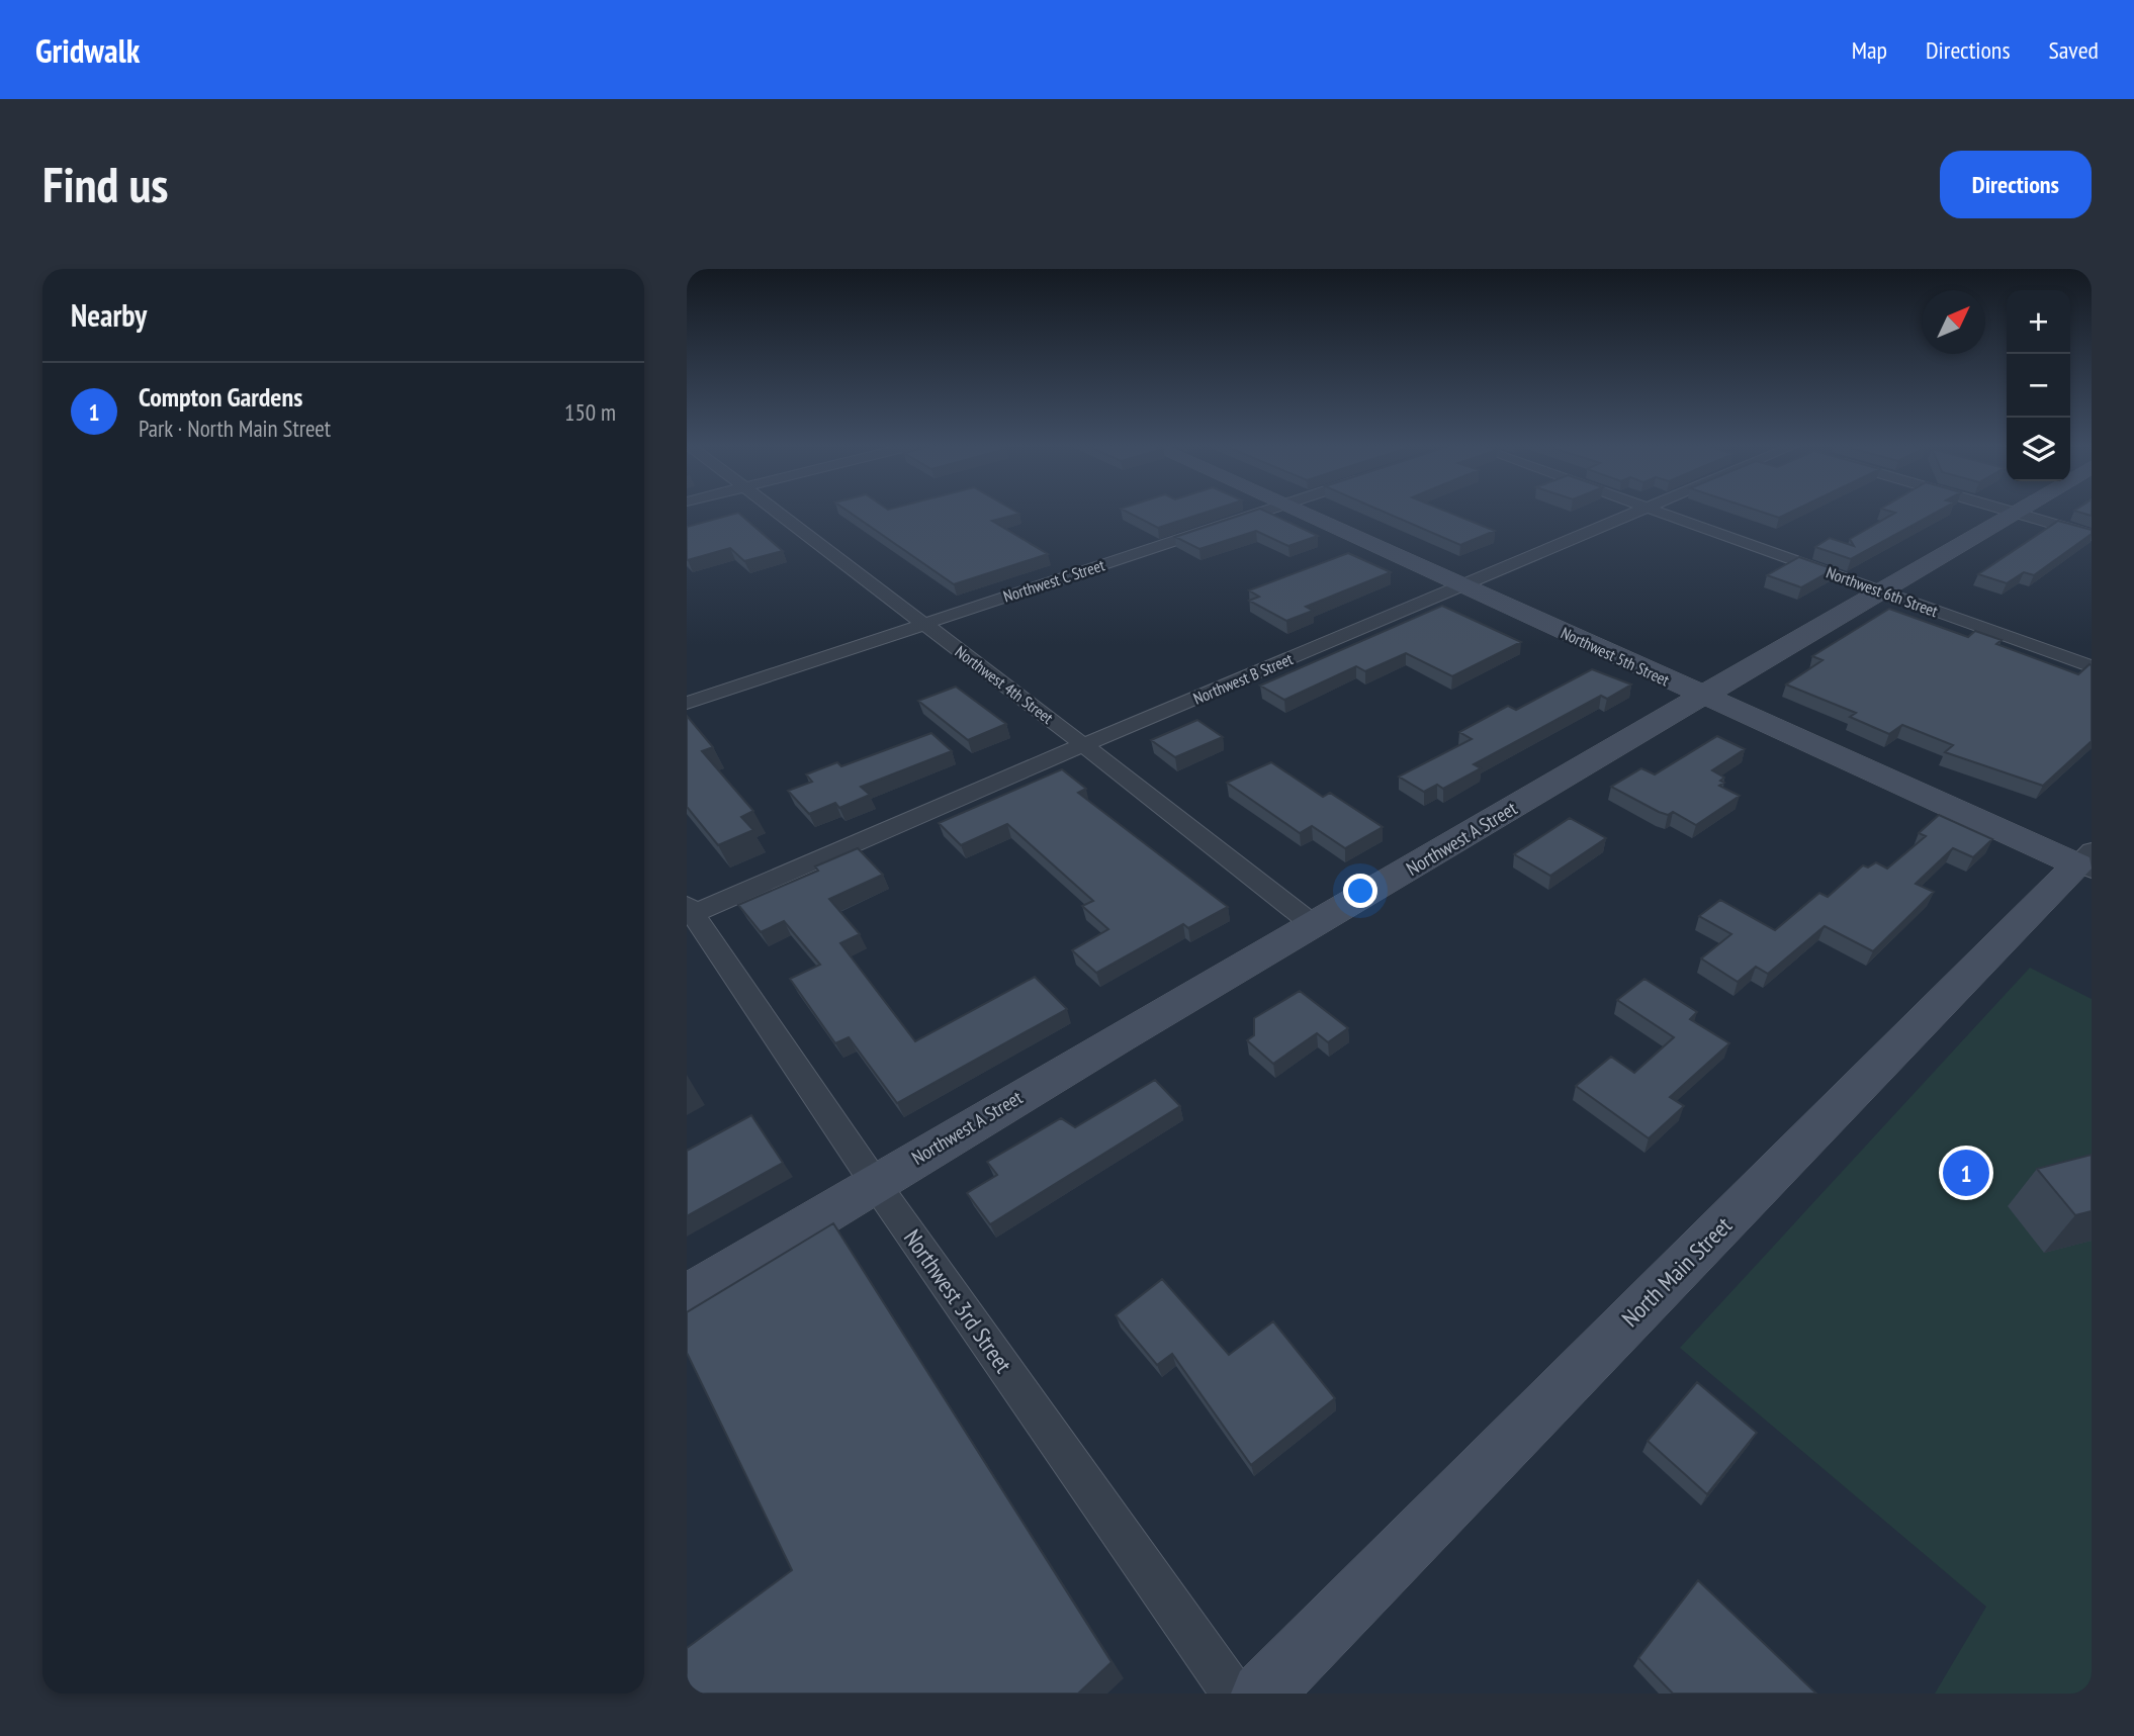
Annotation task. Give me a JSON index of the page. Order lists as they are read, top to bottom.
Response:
{
  "streets": {
    "street": [
      "Northwest C Street",
      "Northwest 6th Street",
      "Northwest 5th Street",
      "Northwest B Street",
      "Northwest 4th Street",
      "Northwest A Street",
      "North Main Street",
      "Northwest 3rd Street"
    ]
  },
  "crossings": [
    ["Northwest C Street", "Northwest 4th Street"],
    ["Northwest 6th Street", "Northwest A Street"],
    ["Northwest 5th Street", "Northwest B Street"],
    ["Northwest 5th Street", "Northwest A Street"],
    ["Northwest 5th Street", "North Main Street"],
    ["Northwest B Street", "Northwest 4th Street"],
    ["Northwest B Street", "Northwest 3rd Street"],
    ["Northwest 4th Street", "Northwest A Street"],
    ["Northwest A Street", "Northwest 3rd Street"]
  ],
  "north": "top right",
  "page": {
    "header": "Gridwalk",
    "nav": ["Map", "Directions", "Saved"],
    "buttons": "Directions",
    "title": "Find us",
    "heading": "Nearby",
    "map_buttons": ["+", "−"],
    "list": [
      {
        "mark": "1",
        "name": "Compton Gardens",
        "note": "Park · North Main Street",
        "value": "150 m"
      }
    ],
    "pins": "1"
  }
}
